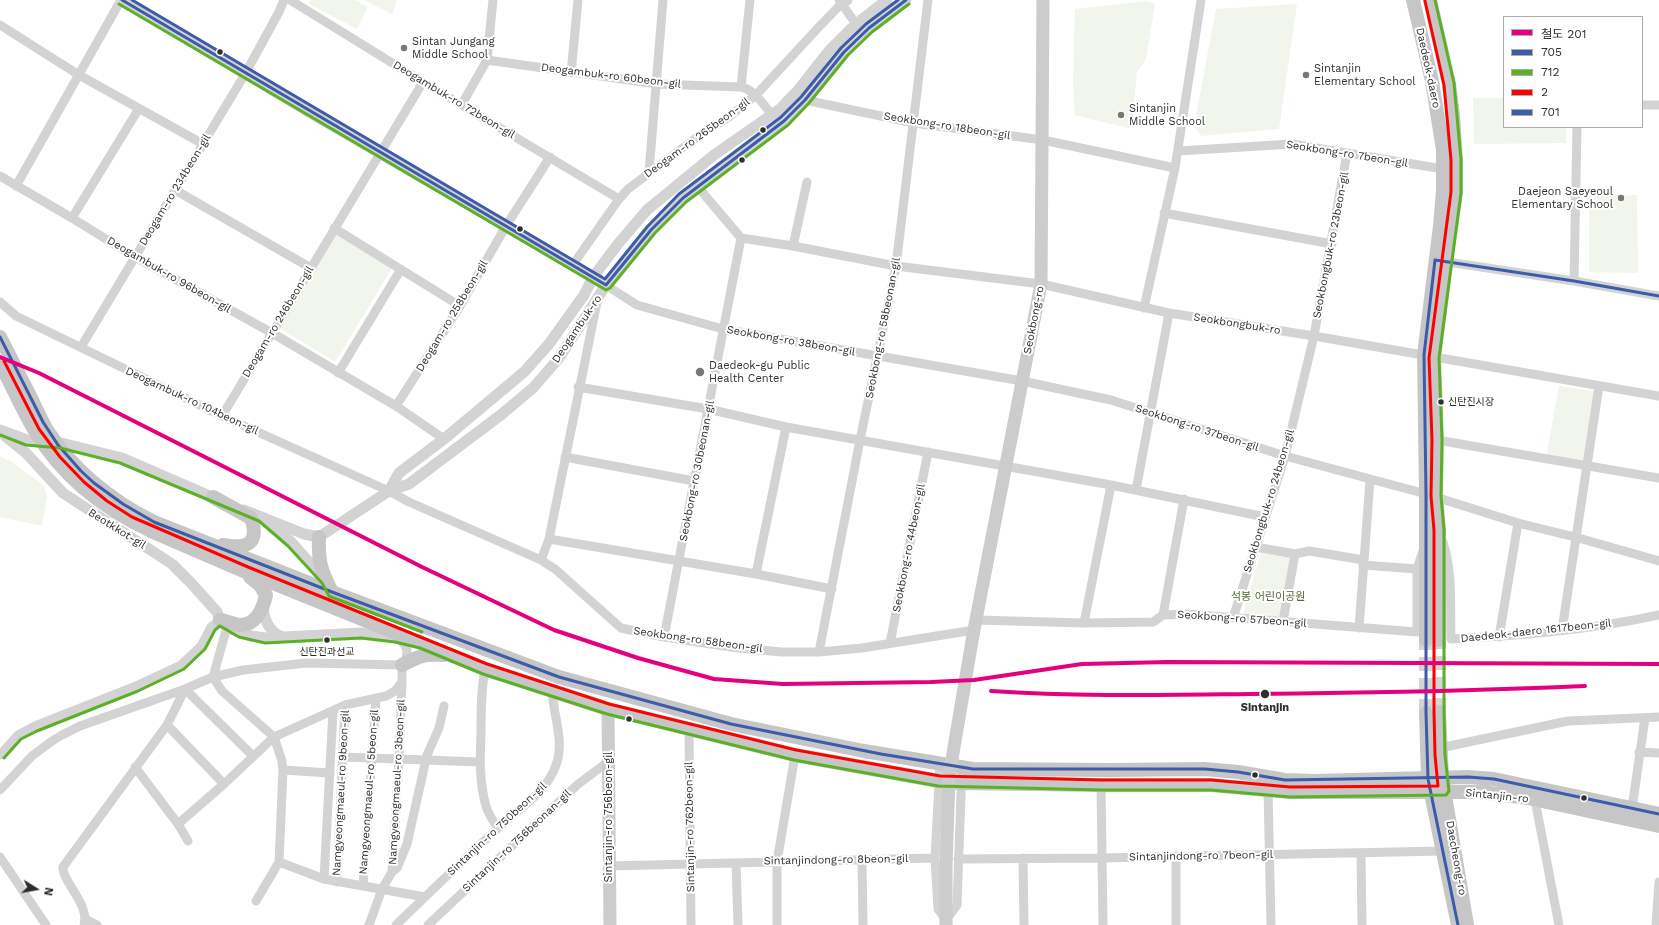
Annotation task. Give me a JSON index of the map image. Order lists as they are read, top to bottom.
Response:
{
  "streets": {
    "main road": [
      "Daedeok-daero",
      "Seokbong-ro",
      "Sintanjin-ro",
      "Sintanjin-ro 756beon-gil",
      "Daecheong-ro"
    ],
    "street": [
      "Deogambuk-ro 60beon-gil",
      "Deogambuk-ro 72beon-gil",
      "Seokbong-ro 18beon-gil",
      "Deogam-ro 265beon-gil",
      "Seokbong-ro 7beon-gil",
      "Deogam-ro 234beon-gil",
      "Seokbongbuk-ro 23beon-gil",
      "Deogambuk-ro 96beon-gil",
      "Deogam-ro 258beon-gil",
      "Deogam-ro 246beon-gil",
      "Seokbongbuk-ro",
      "Seokbong-ro 58beonan-gil",
      "Deogambuk-ro",
      "Seokbong-ro 38beon-gil",
      "Deogambuk-ro 104beon-gil",
      "Seokbong-ro 37beon-gil",
      "Seokbong-ro 30beonan-gil",
      "Seokbongbuk-ro 24beon-gil",
      "Beotkkot-gil",
      "Seokbong-ro 44beon-gil",
      "Seokbong-ro 57beon-gil",
      "Daedeok-daero 1617beon-gil",
      "Seokbong-ro 58beon-gil",
      "Namgyeongmaeul-ro 3beon-gil",
      "Namgyeongmaeul-ro 5beon-gil",
      "Namgyeongmaeul-ro 9beon-gil",
      "Sintanjin-ro 762beon-gil",
      "Sintanjin-ro 750beon-gil",
      "Sintanjin-ro 756beonan-gil",
      "Sintanjindong-ro 7beon-gil",
      "Sintanjindong-ro 8beon-gil"
    ]
  },
  "crossings": [
    ["Daedeok-daero", "Seokbong-ro 7beon-gil"],
    ["Daedeok-daero", "Seokbongbuk-ro"],
    ["Daedeok-daero", "Seokbong-ro 37beon-gil"],
    ["Daedeok-daero", "Seokbong-ro 57beon-gil"],
    ["Daedeok-daero", "Daedeok-daero 1617beon-gil"],
    ["Deogambuk-ro 60beon-gil", "Deogam-ro 265beon-gil"],
    ["Deogambuk-ro 60beon-gil", "Deogambuk-ro"],
    ["Deogambuk-ro 72beon-gil", "Deogam-ro 265beon-gil"],
    ["Deogambuk-ro 72beon-gil", "Deogam-ro 258beon-gil"],
    ["Deogambuk-ro 72beon-gil", "Deogam-ro 246beon-gil"],
    ["Seokbong-ro 18beon-gil", "Seokbong-ro"],
    ["Seokbong-ro 18beon-gil", "Seokbong-ro 58beonan-gil"],
    ["Seokbong-ro 18beon-gil", "Deogambuk-ro"],
    ["Seokbong-ro 7beon-gil", "Seokbongbuk-ro 23beon-gil"],
    ["Deogam-ro 234beon-gil", "Deogambuk-ro 96beon-gil"],
    ["Deogam-ro 234beon-gil", "Deogambuk-ro 104beon-gil"],
    ["Seokbongbuk-ro 23beon-gil", "Seokbongbuk-ro"],
    ["Seokbongbuk-ro 23beon-gil", "Seokbongbuk-ro 24beon-gil"],
    ["Deogambuk-ro 96beon-gil", "Deogam-ro 258beon-gil"],
    ["Deogambuk-ro 96beon-gil", "Deogam-ro 246beon-gil"],
    ["Deogambuk-ro 96beon-gil", "Deogambuk-ro"],
    ["Seokbong-ro", "Seokbongbuk-ro"],
    ["Seokbong-ro", "Seokbong-ro 38beon-gil"],
    ["Seokbong-ro", "Seokbong-ro 37beon-gil"],
    ["Seokbong-ro", "Seokbong-ro 57beon-gil"],
    ["Seokbong-ro", "Seokbong-ro 58beon-gil"],
    ["Seokbong-ro", "Sintanjindong-ro 8beon-gil"],
    ["Deogam-ro 246beon-gil", "Deogambuk-ro 104beon-gil"],
    ["Seokbongbuk-ro", "Seokbong-ro 58beonan-gil"],
    ["Seokbongbuk-ro", "Seokbong-ro 30beonan-gil"],
    ["Seokbongbuk-ro", "Seokbongbuk-ro 24beon-gil"],
    ["Seokbong-ro 58beonan-gil", "Seokbong-ro 38beon-gil"],
    ["Seokbong-ro 58beonan-gil", "Seokbong-ro 58beon-gil"],
    ["Deogambuk-ro", "Seokbong-ro 38beon-gil"],
    ["Deogambuk-ro", "Deogambuk-ro 104beon-gil"],
    ["Deogambuk-ro", "Seokbong-ro 58beon-gil"],
    ["Seokbong-ro 38beon-gil", "Seokbong-ro 37beon-gil"],
    ["Seokbong-ro 38beon-gil", "Seokbong-ro 30beonan-gil"],
    ["Deogambuk-ro 104beon-gil", "Seokbong-ro 58beon-gil"],
    ["Seokbong-ro 37beon-gil", "Seokbongbuk-ro 24beon-gil"],
    ["Seokbong-ro 30beonan-gil", "Seokbong-ro 58beon-gil"],
    ["Seokbongbuk-ro 24beon-gil", "Seokbong-ro 57beon-gil"],
    ["Seokbong-ro 44beon-gil", "Seokbong-ro 58beon-gil"],
    ["Seokbong-ro 57beon-gil", "Seokbong-ro 58beon-gil"],
    ["Sintanjin-ro", "Sintanjin-ro 756beon-gil"],
    ["Sintanjin-ro", "Sintanjin-ro 762beon-gil"],
    ["Sintanjin-ro", "Sintanjin-ro 750beon-gil"],
    ["Sintanjin-ro", "Daecheong-ro"],
    ["Sintanjin-ro 756beon-gil", "Sintanjin-ro 756beonan-gil"],
    ["Sintanjin-ro 756beon-gil", "Sintanjindong-ro 8beon-gil"],
    ["Sintanjin-ro 762beon-gil", "Sintanjindong-ro 8beon-gil"]
  ],
  "parks": ["석봉 어린이공원"],
  "places": [
    "Sintan Jungang Middle School",
    "Sintanjin Elementary School",
    "Sintanjin Middle School",
    "Daejeon Saeyeoul Elementary School",
    "Daedeok-gu Public Health Center",
    "신탄진시장",
    "신탄진과선교",
    "Sintanjin"
  ],
  "lines": [
    "transit line 705",
    "transit line 712",
    "transit line 701",
    "transit line 2",
    "rail line 201"
  ],
  "legend": [
    "철도 201",
    "705",
    "712",
    "2",
    "701"
  ],
  "north": "right"
}
